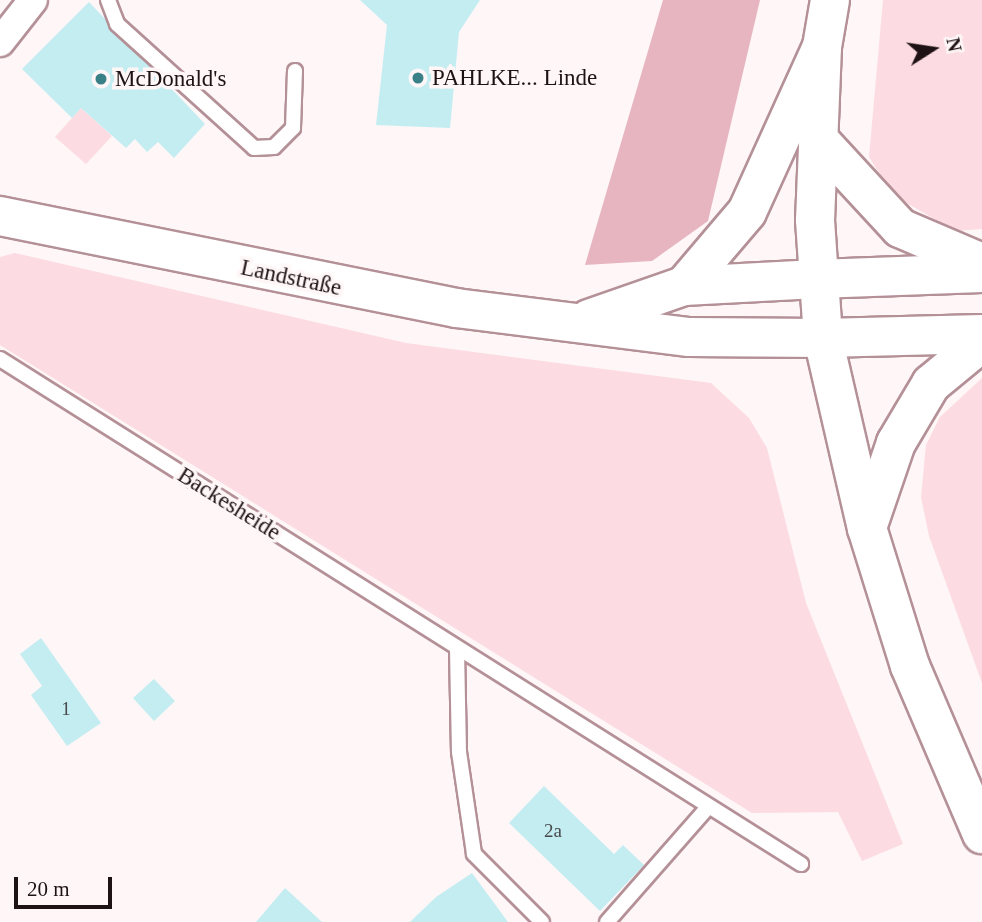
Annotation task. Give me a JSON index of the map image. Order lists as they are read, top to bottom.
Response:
{
  "streets": {
    "main road": ["Landstraße"],
    "lane": ["Backesheide"]
  },
  "places": ["PAHLKE... Linde", "McDonald's"],
  "house_numbers": ["1", "2a"],
  "scale_bar": "20 m",
  "north": "right"
}
